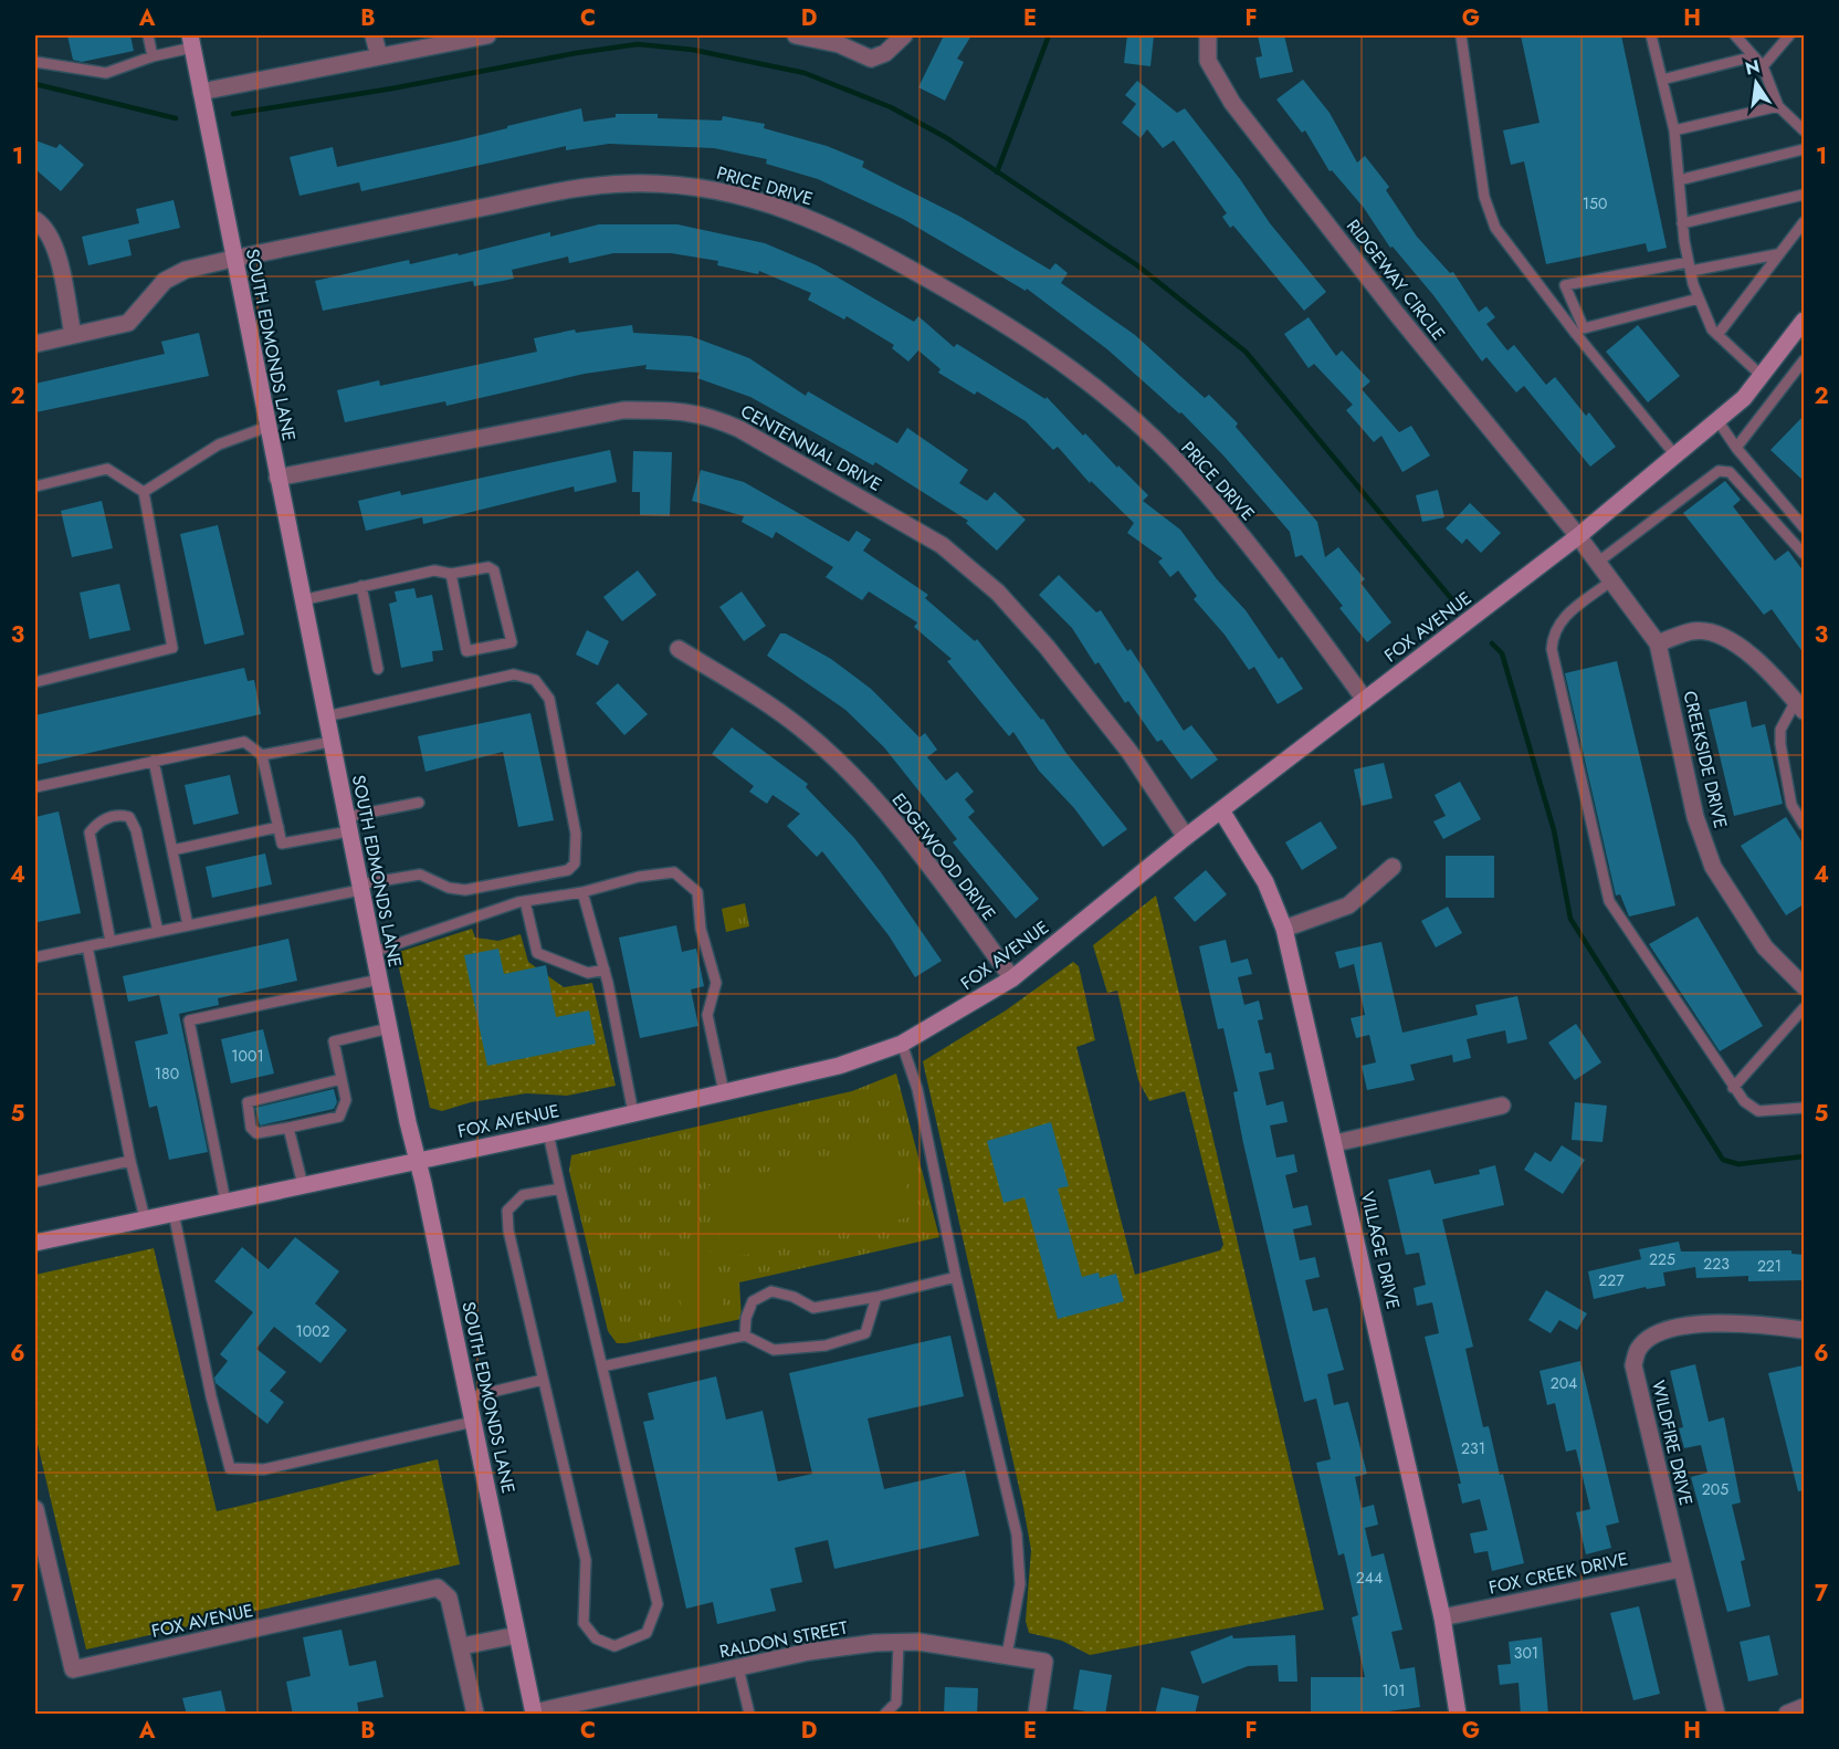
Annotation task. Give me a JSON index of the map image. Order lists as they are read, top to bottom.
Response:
{
  "streets": {
    "street": [
      "PRICE DRIVE",
      "RIDGEWAY CIRCLE",
      "SOUTH EDMONDS LANE",
      "CENTENNIAL DRIVE",
      "FOX AVENUE",
      "CREEKSIDE DRIVE",
      "EDGEWOOD DRIVE",
      "VILLAGE DRIVE",
      "WILDFIRE DRIVE",
      "FOX CREEK DRIVE",
      "RALDON STREET"
    ]
  },
  "crossings": [
    ["PRICE DRIVE", "SOUTH EDMONDS LANE"],
    ["PRICE DRIVE", "FOX AVENUE"],
    ["RIDGEWAY CIRCLE", "FOX AVENUE"],
    ["RIDGEWAY CIRCLE", "CREEKSIDE DRIVE"],
    ["SOUTH EDMONDS LANE", "CENTENNIAL DRIVE"],
    ["SOUTH EDMONDS LANE", "FOX AVENUE"],
    ["SOUTH EDMONDS LANE", "RALDON STREET"],
    ["CENTENNIAL DRIVE", "FOX AVENUE"],
    ["FOX AVENUE", "CREEKSIDE DRIVE"],
    ["FOX AVENUE", "EDGEWOOD DRIVE"],
    ["FOX AVENUE", "VILLAGE DRIVE"],
    ["VILLAGE DRIVE", "FOX CREEK DRIVE"],
    ["WILDFIRE DRIVE", "FOX CREEK DRIVE"]
  ],
  "house_numbers": [
    "150",
    "1001",
    "180",
    "225",
    "223",
    "221",
    "227",
    "1002",
    "204",
    "231",
    "205",
    "244",
    "301",
    "101"
  ],
  "north": "top",
  "grid": {
    "columns": [
      "A",
      "B",
      "C",
      "D",
      "E",
      "F",
      "G",
      "H"
    ],
    "rows": [
      "1",
      "2",
      "3",
      "4",
      "5",
      "6",
      "7"
    ]
  }
}
